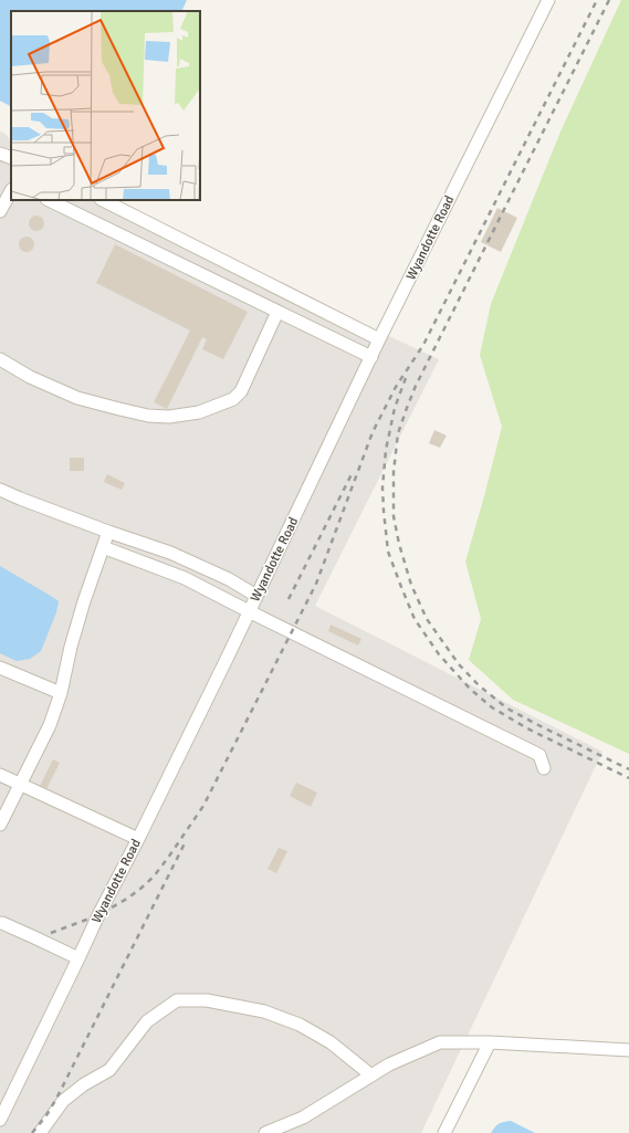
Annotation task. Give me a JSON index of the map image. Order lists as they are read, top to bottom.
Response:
{
  "streets": {
    "street": ["Wyandotte Road"]
  }
}
